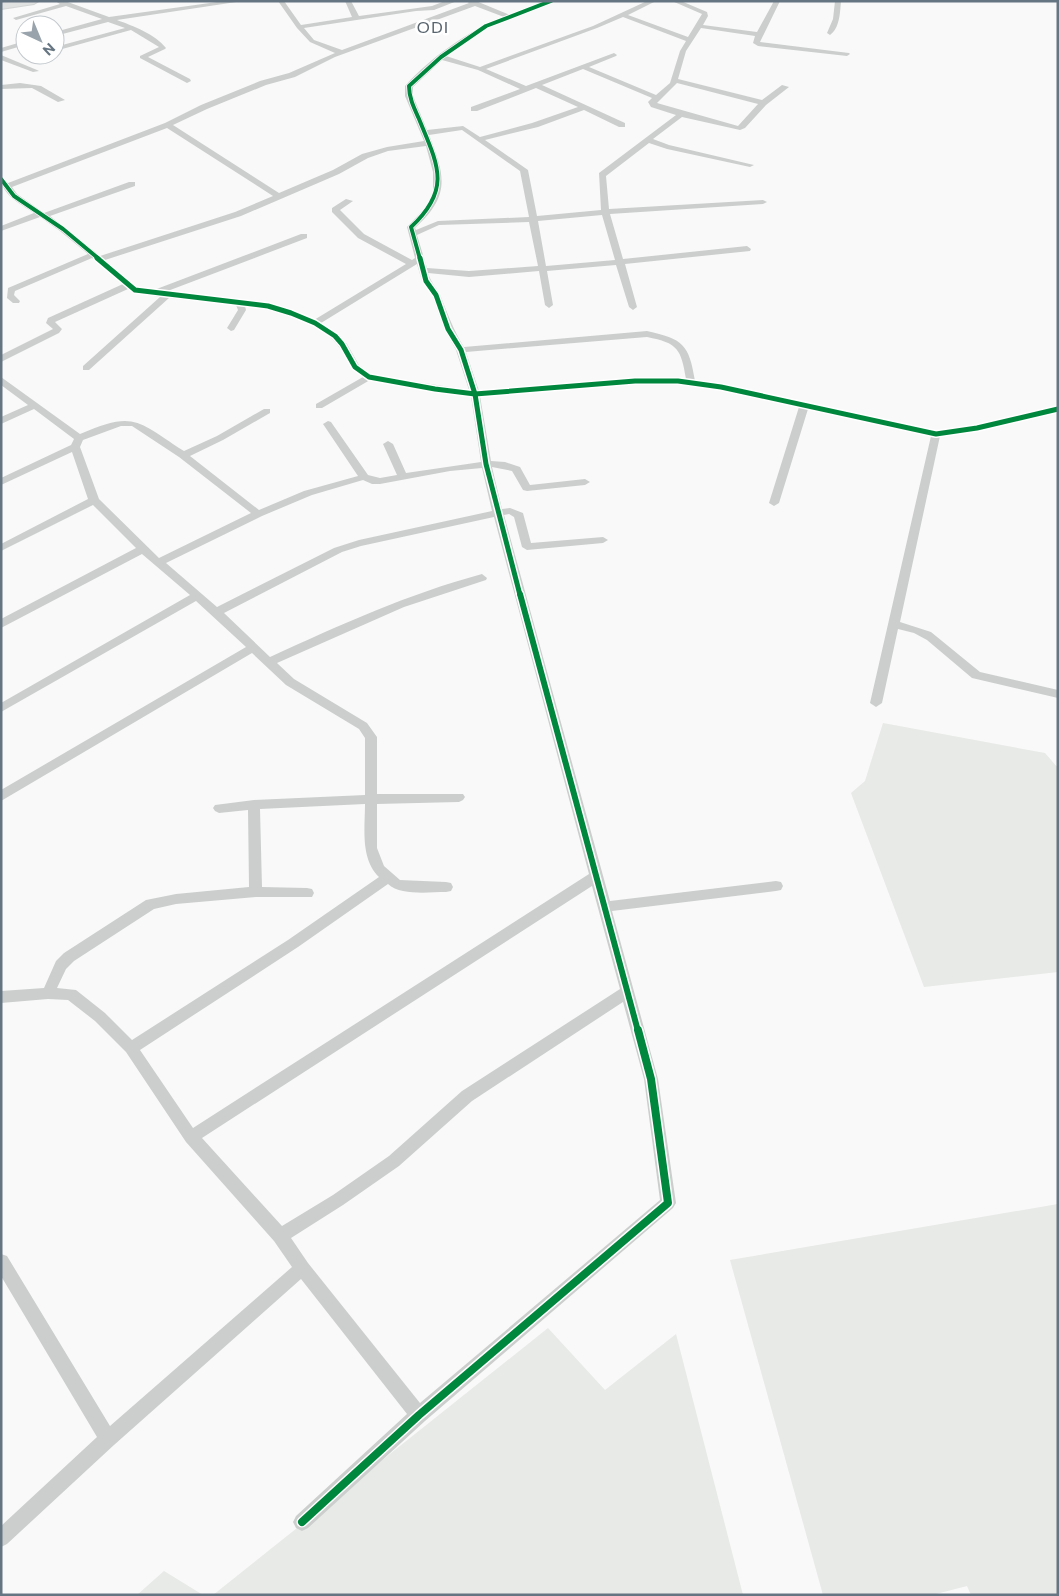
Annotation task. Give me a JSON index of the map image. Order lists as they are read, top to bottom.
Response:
{
  "districts": ["ODI"],
  "north": "bottom right"
}
